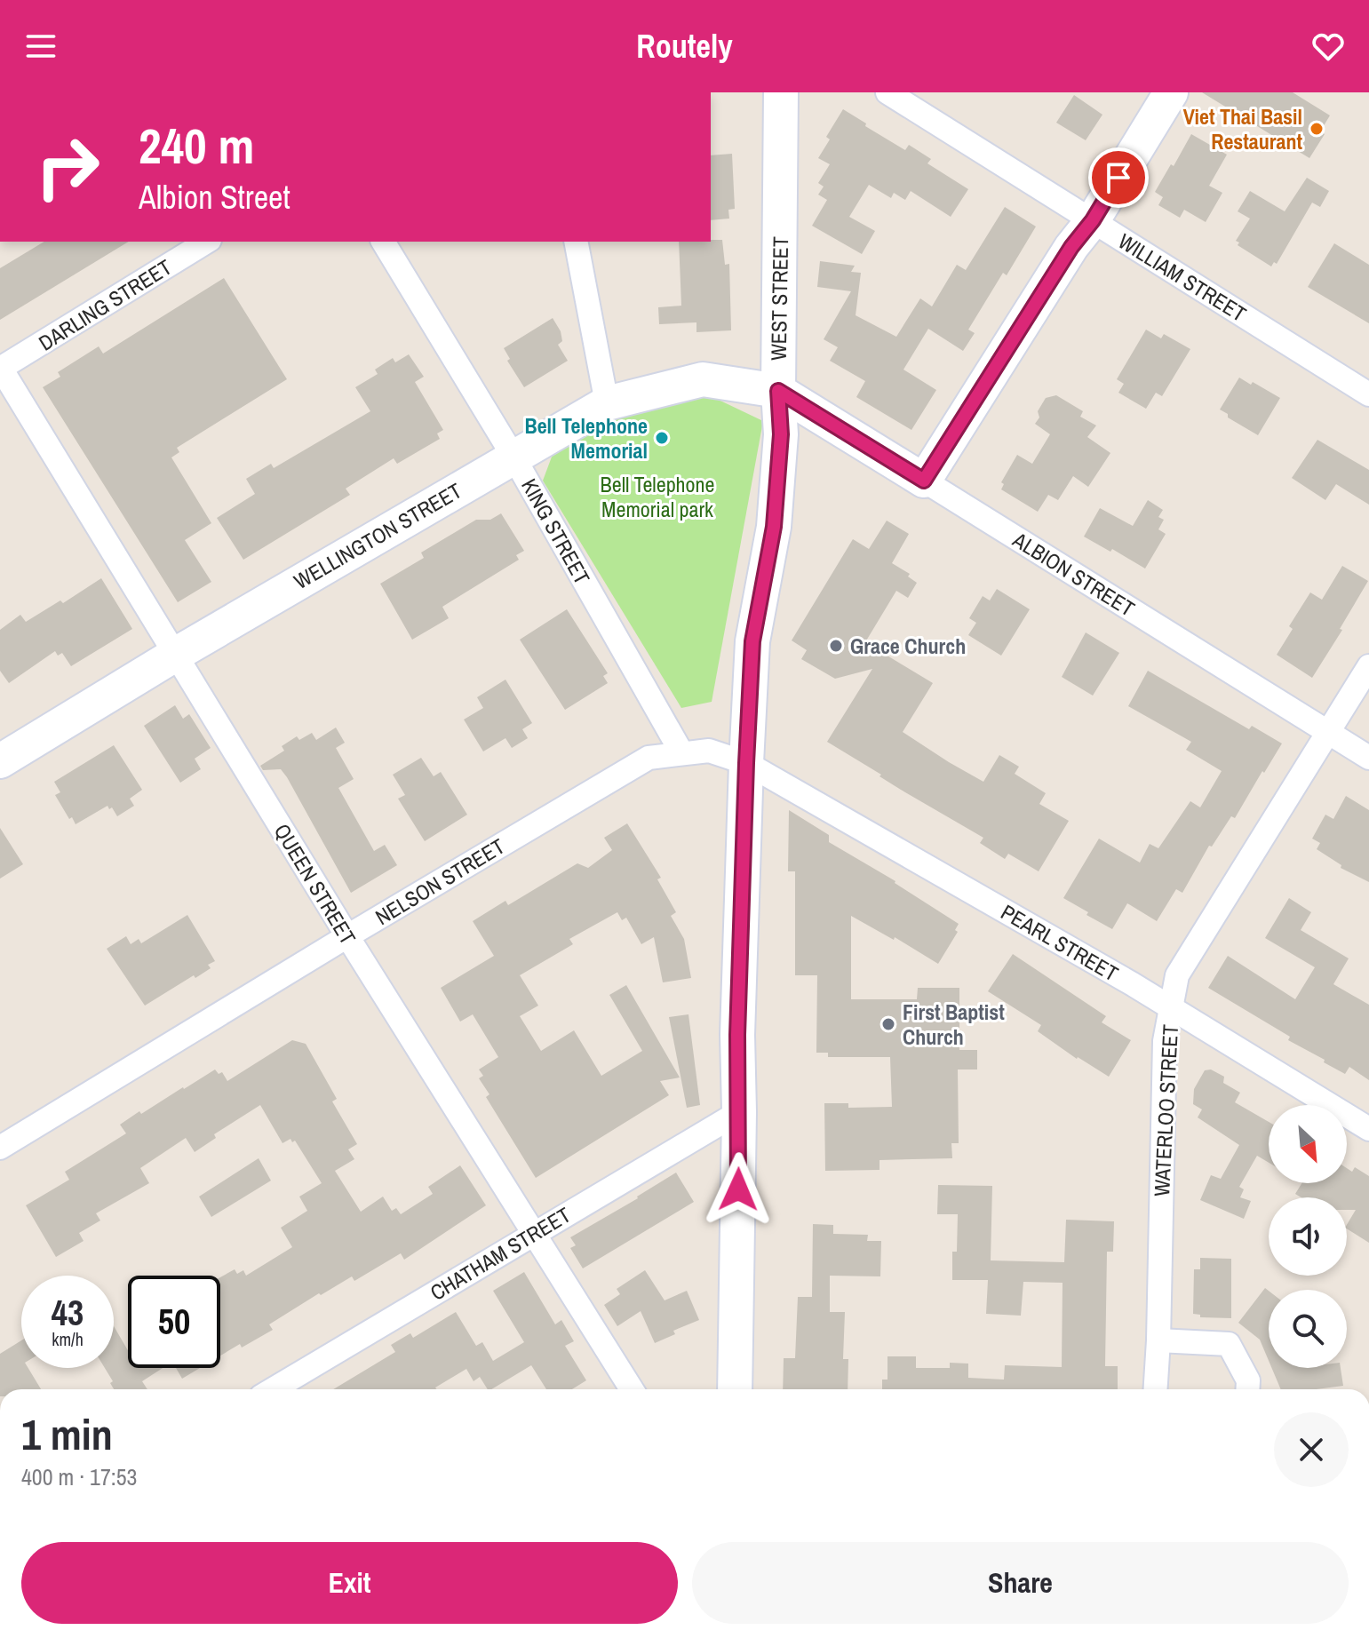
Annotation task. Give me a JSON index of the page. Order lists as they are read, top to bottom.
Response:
{
  "streets": {
    "street": [
      "WILLIAM STREET",
      "WEST STREET",
      "DARLING STREET",
      "KING STREET",
      "WELLINGTON STREET",
      "ALBION STREET",
      "NELSON STREET",
      "QUEEN STREET",
      "PEARL STREET",
      "WATERLOO STREET",
      "CHATHAM STREET"
    ]
  },
  "crossings": [
    ["WEST STREET", "WELLINGTON STREET"],
    ["WEST STREET", "ALBION STREET"],
    ["WEST STREET", "NELSON STREET"],
    ["WEST STREET", "PEARL STREET"],
    ["WEST STREET", "CHATHAM STREET"],
    ["DARLING STREET", "QUEEN STREET"],
    ["KING STREET", "WELLINGTON STREET"],
    ["KING STREET", "NELSON STREET"],
    ["WELLINGTON STREET", "ALBION STREET"],
    ["WELLINGTON STREET", "QUEEN STREET"],
    ["ALBION STREET", "WATERLOO STREET"],
    ["NELSON STREET", "QUEEN STREET"],
    ["NELSON STREET", "PEARL STREET"],
    ["QUEEN STREET", "CHATHAM STREET"],
    ["PEARL STREET", "WATERLOO STREET"]
  ],
  "parks": ["Bell Telephone Memorial park"],
  "places": [
    "Viet Thai Basil Restaurant",
    "Bell Telephone Memorial",
    "Grace Church",
    "First Baptist Church"
  ],
  "north": "bottom right",
  "page": {
    "header": "Routely",
    "turn": ["240 m", "Albion Street"],
    "speed": "43 km/h",
    "limit": "50",
    "heading": ["1 min", "400 m · 17:53"],
    "buttons": ["Exit", "Share"]
  }
}
